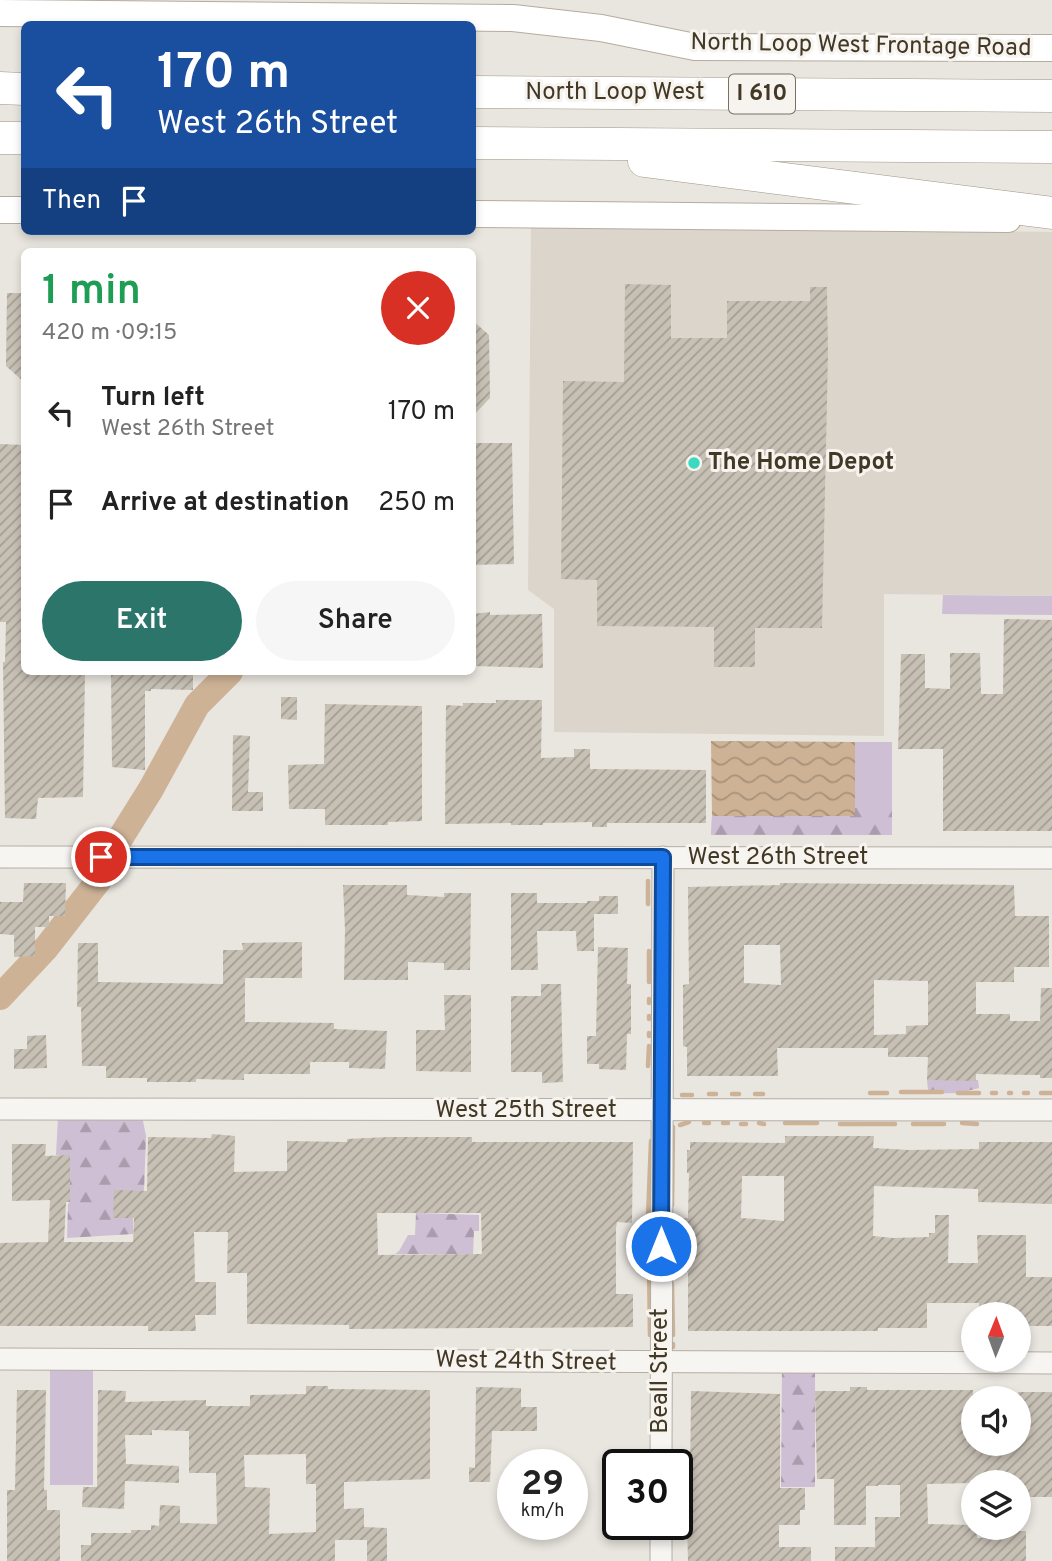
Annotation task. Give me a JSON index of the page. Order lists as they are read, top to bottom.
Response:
{
  "streets": {
    "highway": ["North Loop West", "I 610"],
    "main road": ["North Loop West Frontage Road"],
    "street": [
      "West 26th Street",
      "West 25th Street",
      "West 24th Street",
      "Beall Street"
    ]
  },
  "crossings": [
    ["West 26th Street", "Beall Street"],
    ["West 25th Street", "Beall Street"],
    ["West 24th Street", "Beall Street"]
  ],
  "places": ["The Home Depot"],
  "north": "top",
  "page": {
    "turn": ["170 m", "West 26th Street"],
    "then": "Then",
    "heading": ["1 min", "420 m · 09:15"],
    "list": [
      {
        "name": "Turn left",
        "note": "West 26th Street",
        "value": "170 m"
      },
      {
        "name": "Arrive at destination",
        "value": "250 m"
      }
    ],
    "buttons": ["Exit", "Share"],
    "speed": "29 km/h",
    "limit": "30"
  }
}
